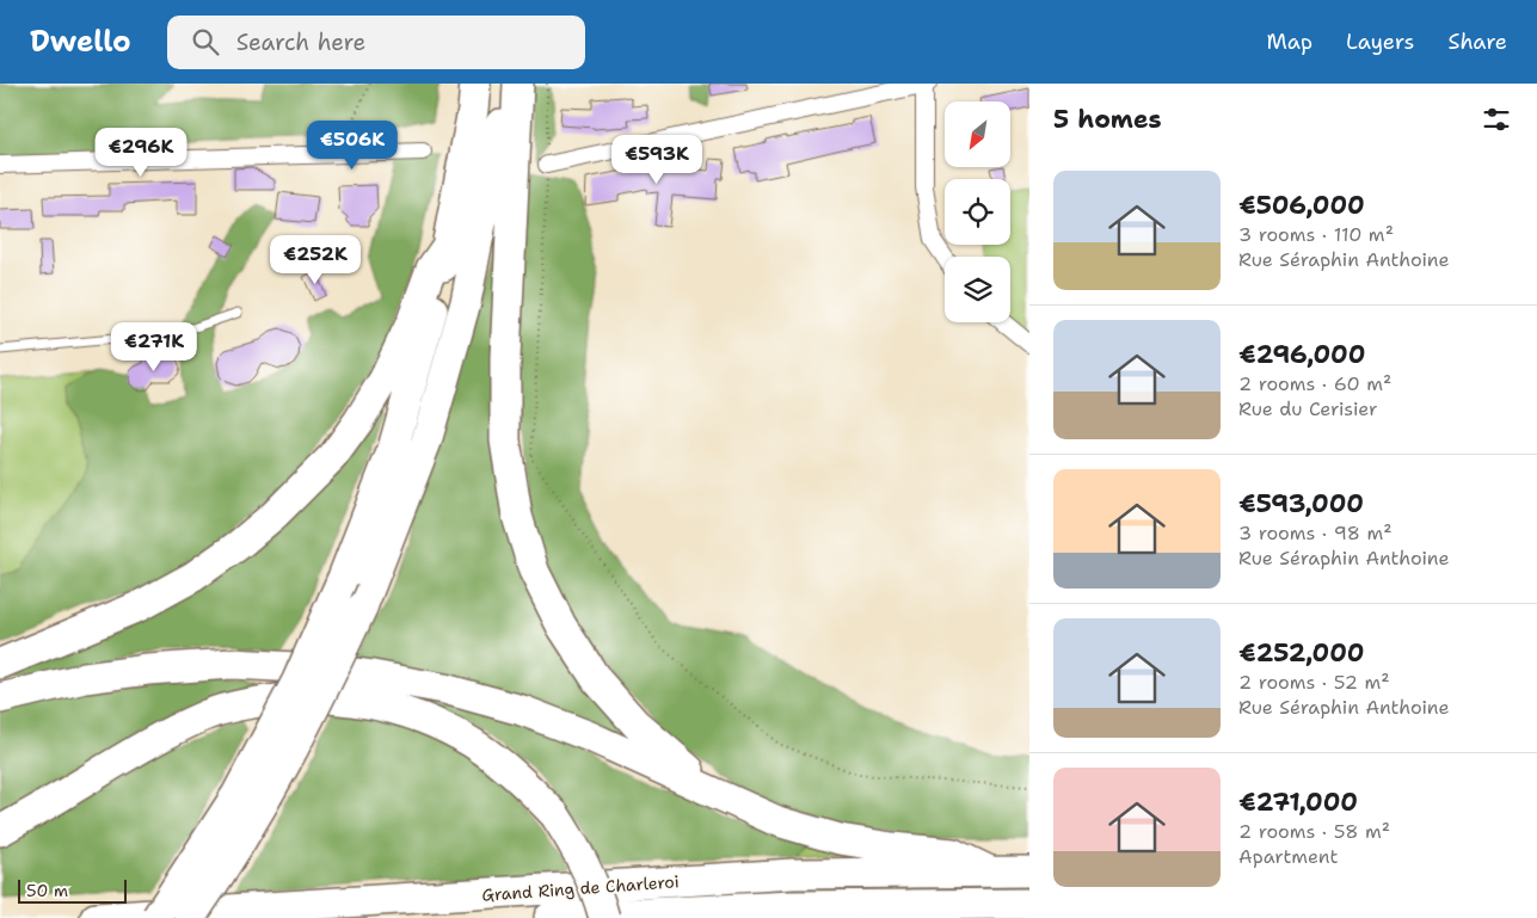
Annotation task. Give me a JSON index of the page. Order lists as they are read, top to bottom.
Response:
{
  "streets": {
    "highway": ["Grand Ring de Charleroi"]
  },
  "scale_bar": "50 m",
  "north": "bottom left",
  "page": {
    "header": "Dwello",
    "search": "Search here",
    "nav": ["Map", "Layers", "Share"],
    "heading": "5 homes",
    "price": [
      "€506K",
      "€296K",
      "€593K",
      "€252K",
      "€271K"
    ],
    "list": [
      {
        "name": "€506,000",
        "note": "3 rooms · 110 m² · Rue Séraphin Anthoine"
      },
      {
        "name": "€296,000",
        "note": "2 rooms · 60 m² · Rue du Cerisier"
      },
      {
        "name": "€593,000",
        "note": "3 rooms · 98 m² · Rue Séraphin Anthoine"
      },
      {
        "name": "€252,000",
        "note": "2 rooms · 52 m² · Rue Séraphin Anthoine"
      },
      {
        "name": "€271,000",
        "note": "2 rooms · 58 m² · Apartment"
      }
    ],
    "scale": "50 m"
  }
}
